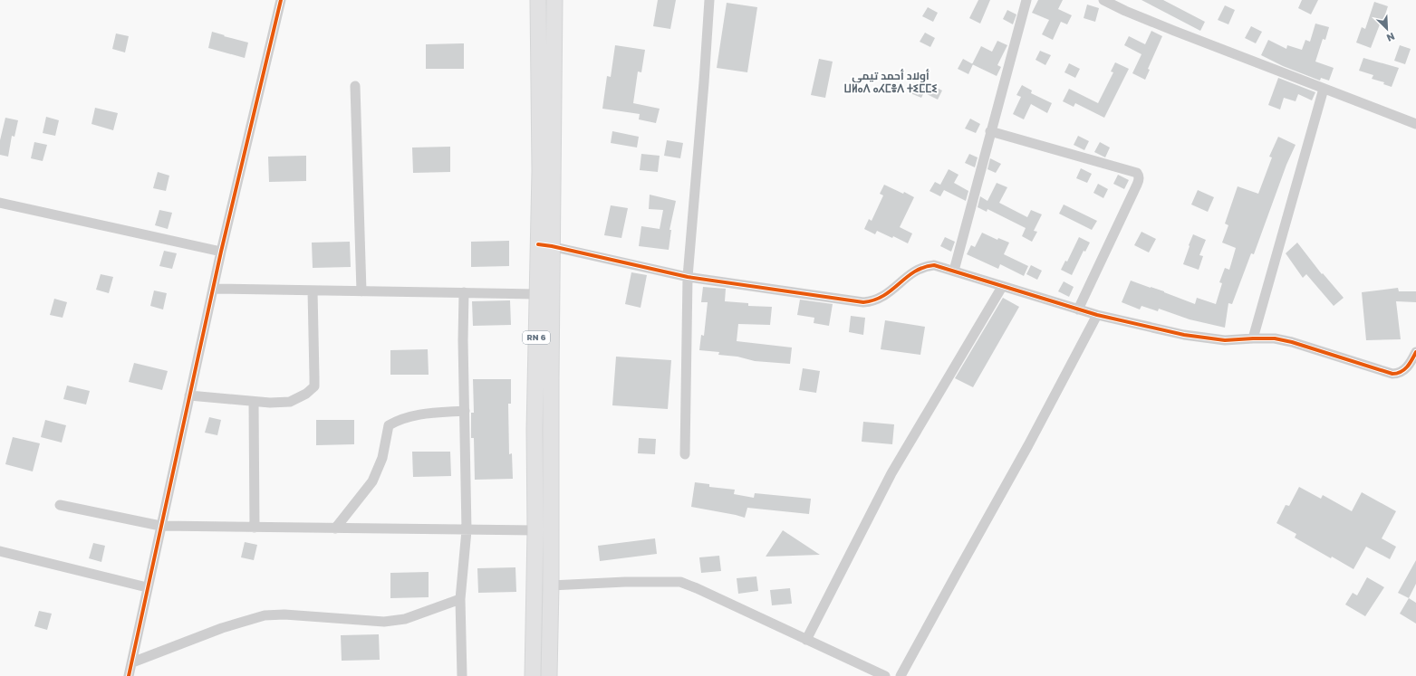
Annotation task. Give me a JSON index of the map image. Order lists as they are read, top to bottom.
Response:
{
  "streets": {
    "main road": ["RN 6"]
  },
  "districts": ["أولاد أحمد تيمي ⵡⵍⴰⴷ ⴰⵃⵎⴻⴷ ⵜⵉⵎⵎⵉ"],
  "north": "bottom right"
}
